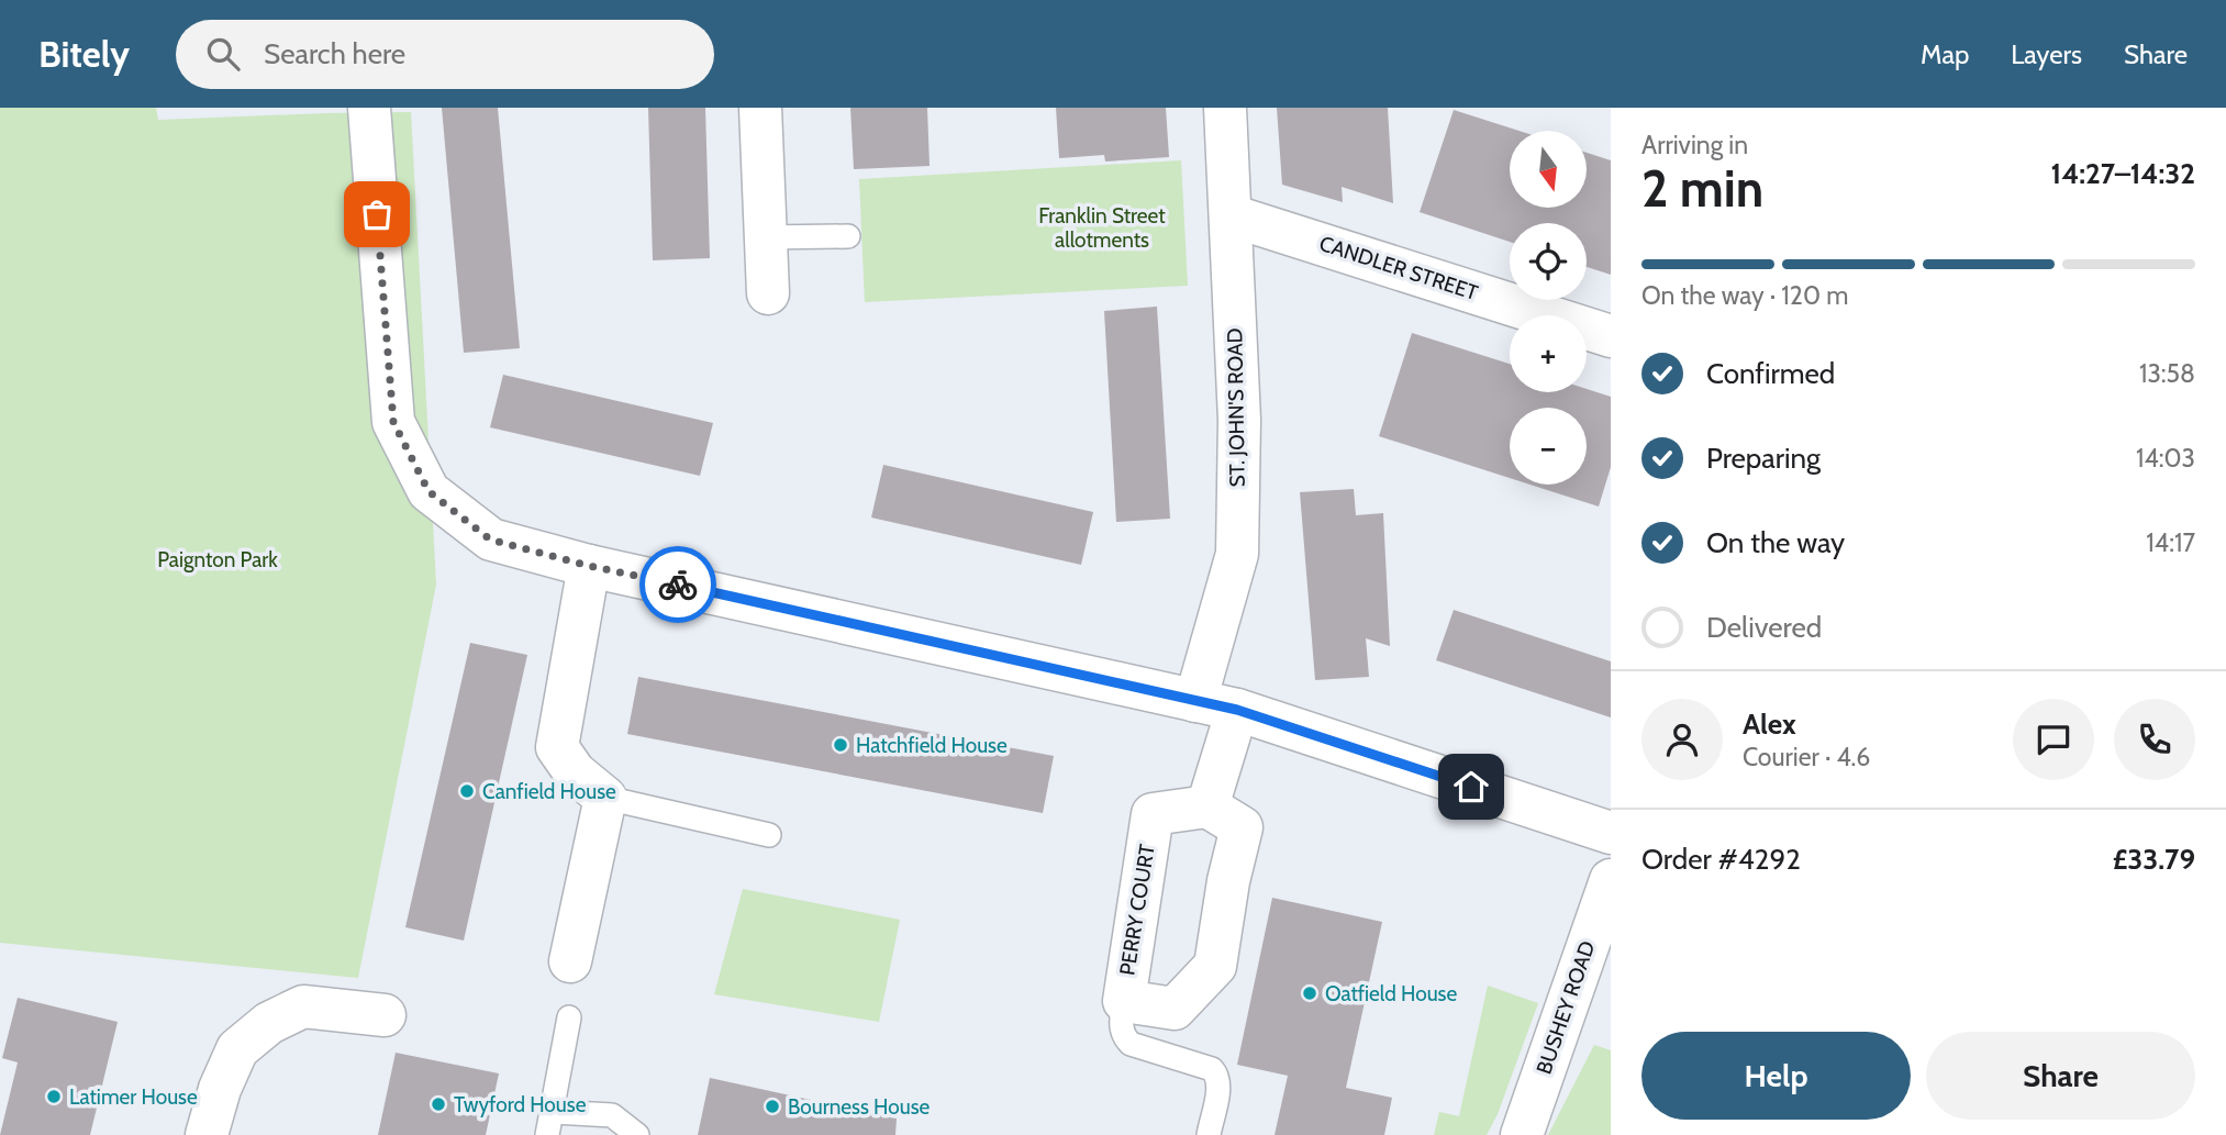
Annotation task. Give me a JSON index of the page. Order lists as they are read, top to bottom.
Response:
{
  "streets": {
    "street": [
      "CANDLER STREET",
      "ST. JOHN'S ROAD",
      "PERRY COURT",
      "BUSHEY ROAD"
    ]
  },
  "crossings": [
    ["CANDLER STREET", "ST. JOHN'S ROAD"]
  ],
  "parks": ["Franklin Street allotments", "Paignton Park"],
  "places": [
    "Hatchfield House",
    "Canfield House",
    "Oatfield House",
    "Latimer House",
    "Twyford House",
    "Bourness House"
  ],
  "north": "bottom",
  "page": {
    "header": "Bitely",
    "search": "Search here",
    "nav": ["Map", "Layers", "Share"],
    "heading": ["2 min", "Arriving in", "14:27–14:32"],
    "panel": [
      "Alex",
      "Courier · 4.6",
      "Order #4292",
      "£33.79"
    ],
    "map_buttons": ["+", "−"],
    "bar": "On the way · 120 m",
    "list": [
      ["Confirmed", "13:58"],
      ["Preparing", "14:03"],
      ["On the way", "14:17"],
      "Delivered"
    ],
    "buttons": ["Help", "Share"]
  }
}
